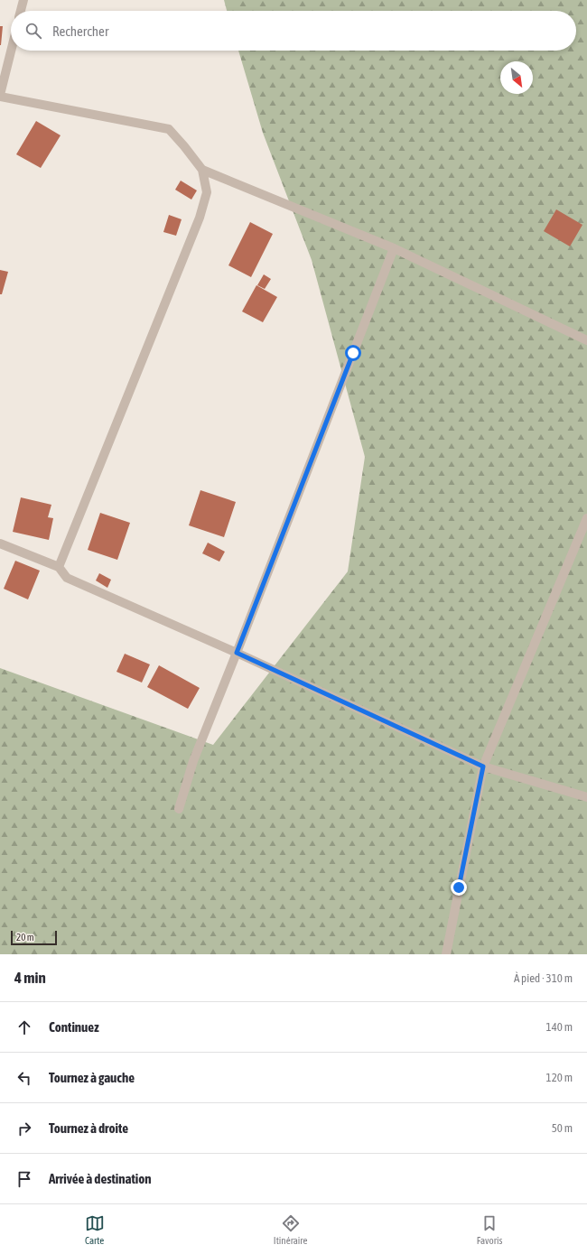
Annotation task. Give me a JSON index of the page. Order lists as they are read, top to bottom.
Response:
{
  "scale_bar": "20 m",
  "north": "bottom right",
  "page": {
    "search": "Rechercher",
    "scale": "20 m",
    "heading": ["4 min", "À pied · 310 m"],
    "list": [
      ["Continuez", "140 m"],
      ["Tournez à gauche", "120 m"],
      ["Tournez à droite", "50 m"],
      "Arrivée à destination"
    ],
    "nav": ["Carte", "Itinéraire", "Favoris"]
  }
}
